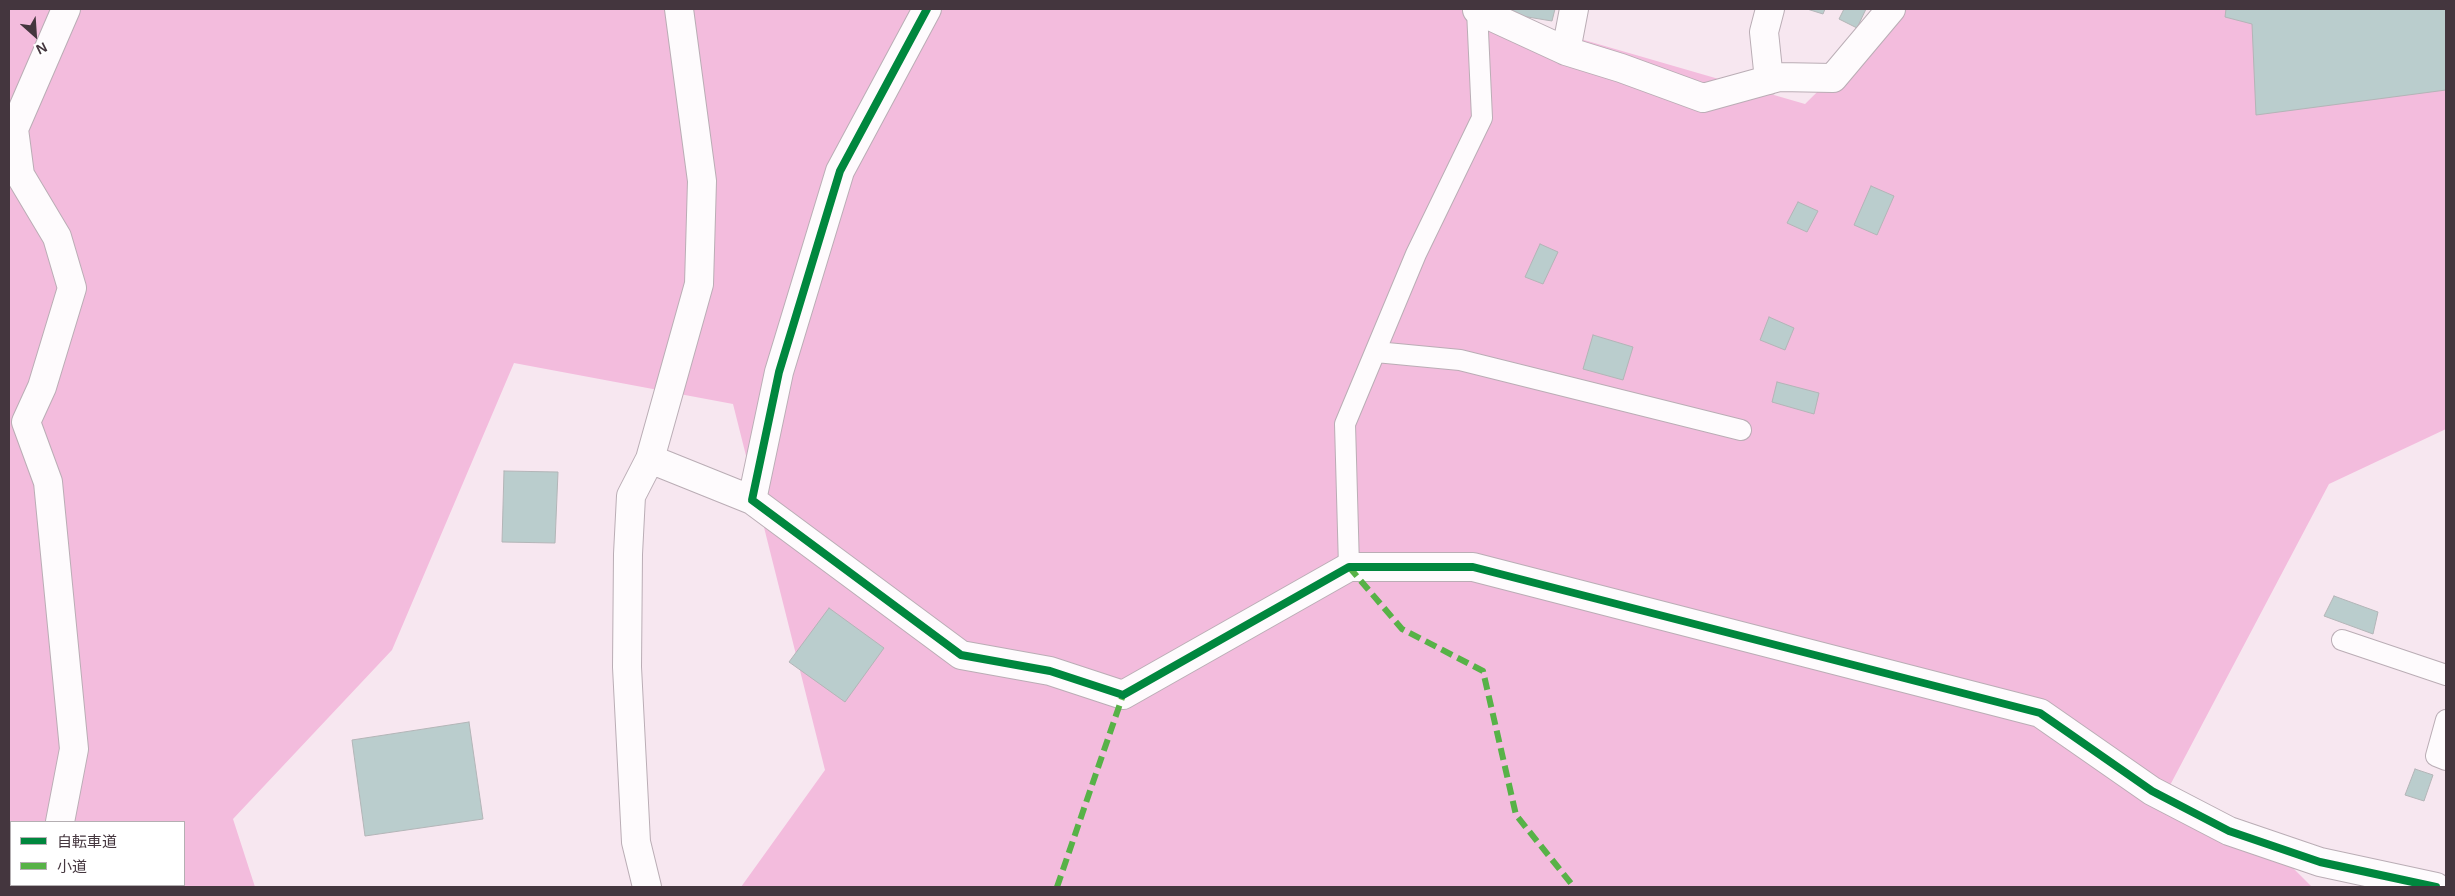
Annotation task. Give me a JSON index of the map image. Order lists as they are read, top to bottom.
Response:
{
  "legend": ["自転車道", "小道"],
  "north": "bottom right"
}
